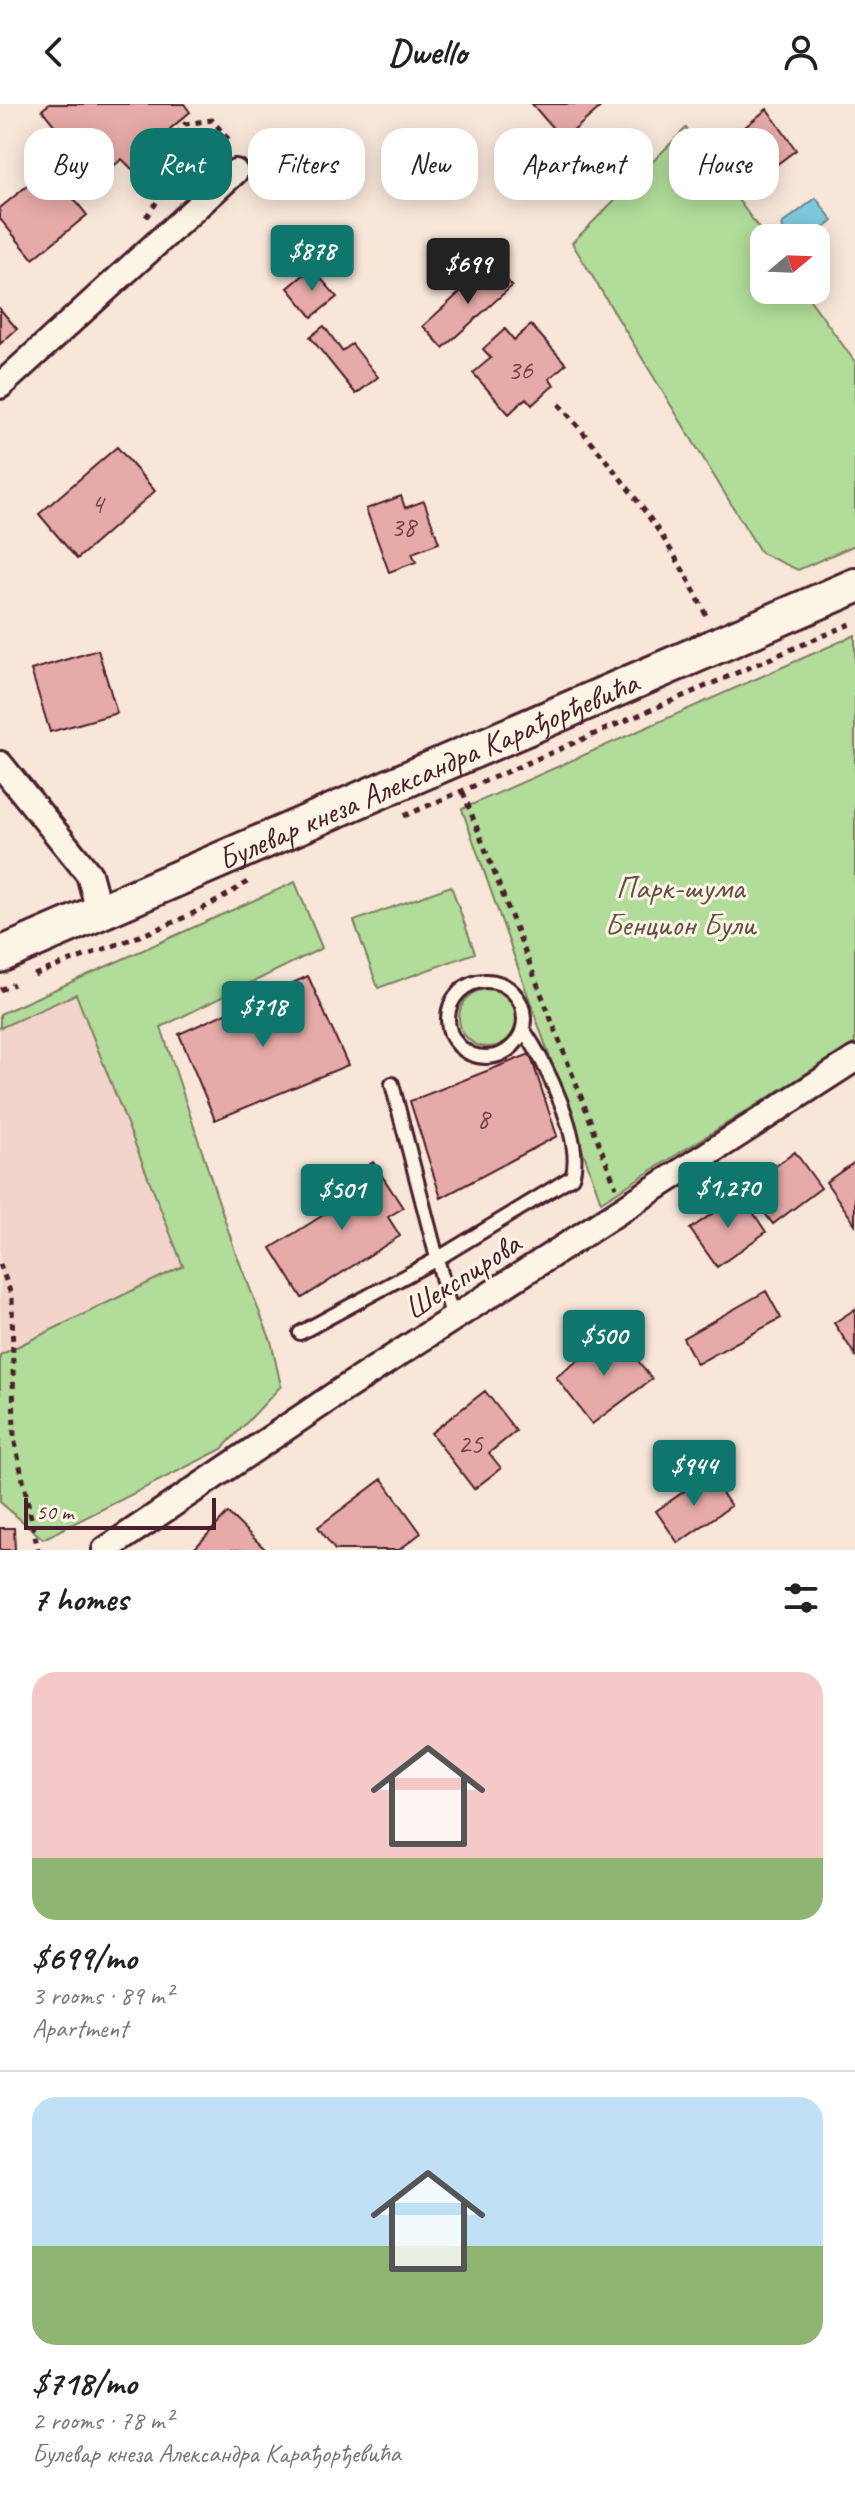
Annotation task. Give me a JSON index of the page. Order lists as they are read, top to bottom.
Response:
{
  "streets": {
    "main road": ["Булевар кнеза Александра Карађорђевића"],
    "street": ["Шекспирова"]
  },
  "parks": ["Парк-шума Бенцион Були"],
  "house_numbers": [
    "36",
    "4",
    "38",
    "8",
    "25"
  ],
  "scale_bar": "50 m",
  "north": "right",
  "page": {
    "header": "Dwello",
    "chip": [
      "Buy",
      "Rent",
      "Filters",
      "New",
      "Apartment",
      "House"
    ],
    "price": [
      "$878",
      "$699",
      "$718",
      "$1,270",
      "$501",
      "$500",
      "$944"
    ],
    "scale": "50 m",
    "heading": "7 homes",
    "list": [
      {
        "name": "$699/mo",
        "note": "3 rooms · 89 m² · Apartment"
      },
      {
        "name": "$718/mo",
        "note": "2 rooms · 78 m² · Булевар кнеза Александра Карађорђевића"
      }
    ]
  }
}
